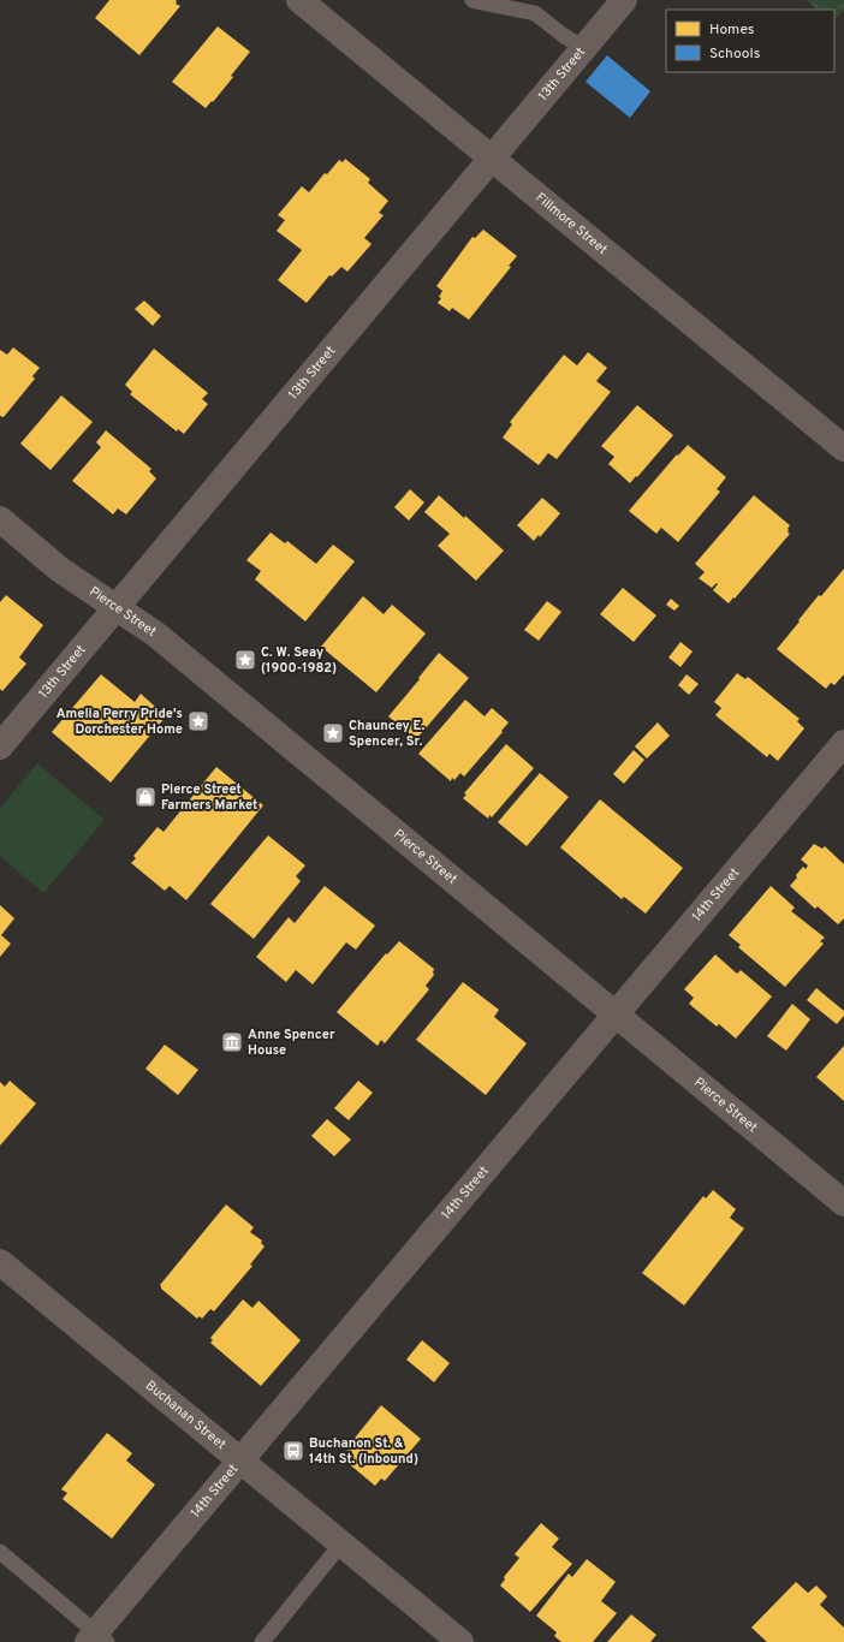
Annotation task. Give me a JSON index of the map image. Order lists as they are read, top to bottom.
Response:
{
  "streets": {
    "street": [
      "13th Street",
      "Fillmore Street",
      "Pierce Street",
      "14th Street",
      "Buchanan Street"
    ]
  },
  "crossings": [
    ["13th Street", "Fillmore Street"],
    ["13th Street", "Pierce Street"],
    ["Pierce Street", "14th Street"],
    ["14th Street", "Buchanan Street"]
  ],
  "places": {
    "place": ["C. W. Seay (1900-1982)", "Amelia Perry Pride's Dorchester Home", "Chauncey E. Spencer, Sr."],
    "shop": ["Pierce Street Farmers Market"],
    "museum": ["Anne Spencer House"],
    "bus stop": ["Buchanon St. & 14th St. (Inbound)"]
  },
  "legend": ["Homes", "Schools"]
}
